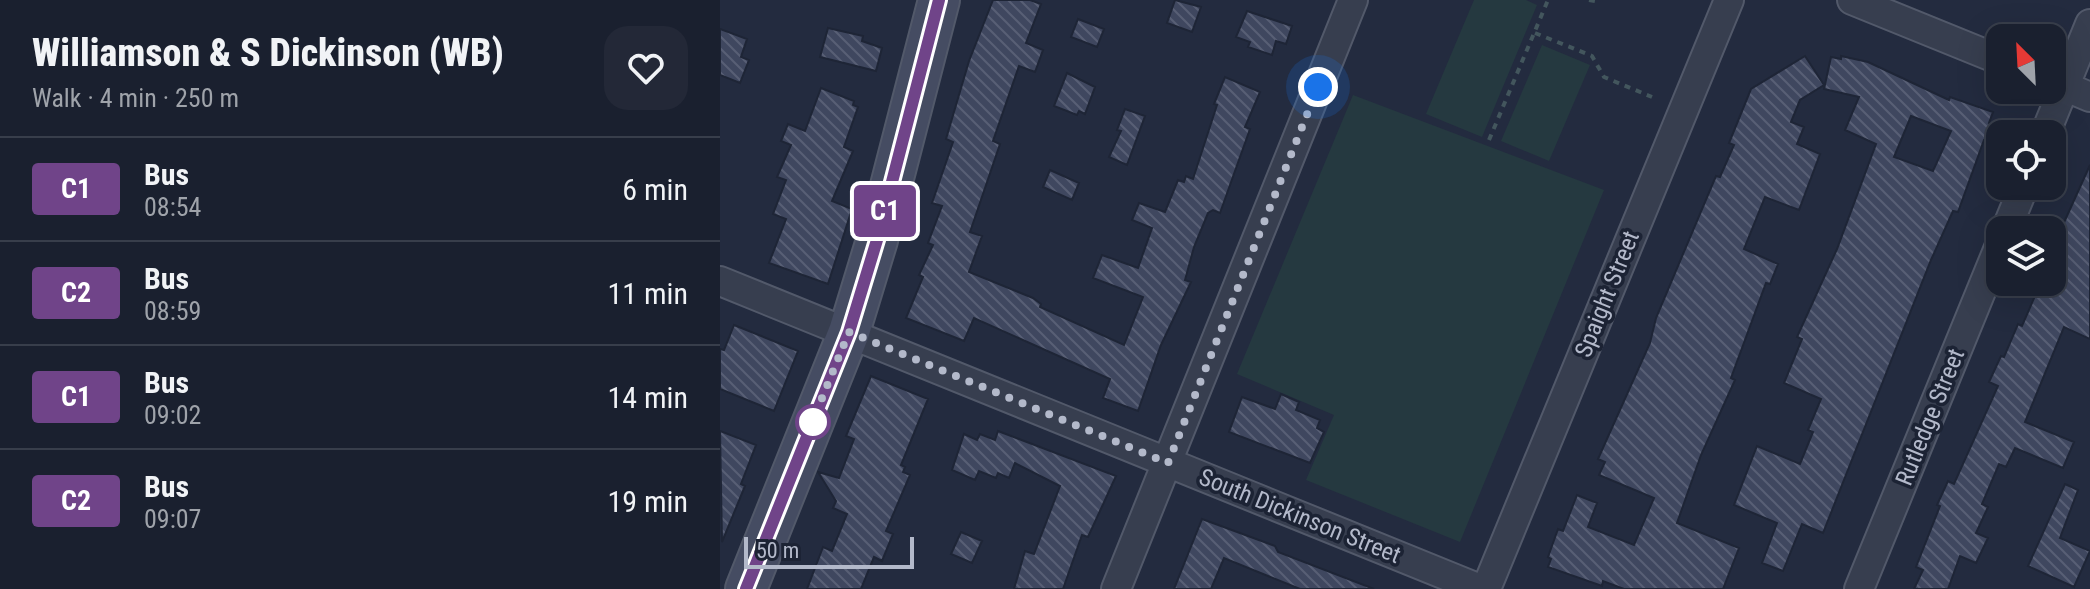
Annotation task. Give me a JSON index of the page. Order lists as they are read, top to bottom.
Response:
{
  "streets": {
    "street": ["Spaight Street", "Rutledge Street", "South Dickinson Street"]
  },
  "lines": ["bus line C1"],
  "scale_bar": "50 m",
  "north": "top left",
  "page": {
    "heading": ["Williamson & S Dickinson (WB)", "Walk · 4 min · 250 m"],
    "on_map": "C1",
    "list": [
      {
        "mark": "C1",
        "name": "Bus",
        "note": "08:54",
        "value": "6 min"
      },
      {
        "mark": "C2",
        "name": "Bus",
        "note": "08:59",
        "value": "11 min"
      },
      {
        "mark": "C1",
        "name": "Bus",
        "note": "09:02",
        "value": "14 min"
      },
      {
        "mark": "C2",
        "name": "Bus",
        "note": "09:07",
        "value": "19 min"
      }
    ],
    "scale": "50 m"
  }
}
